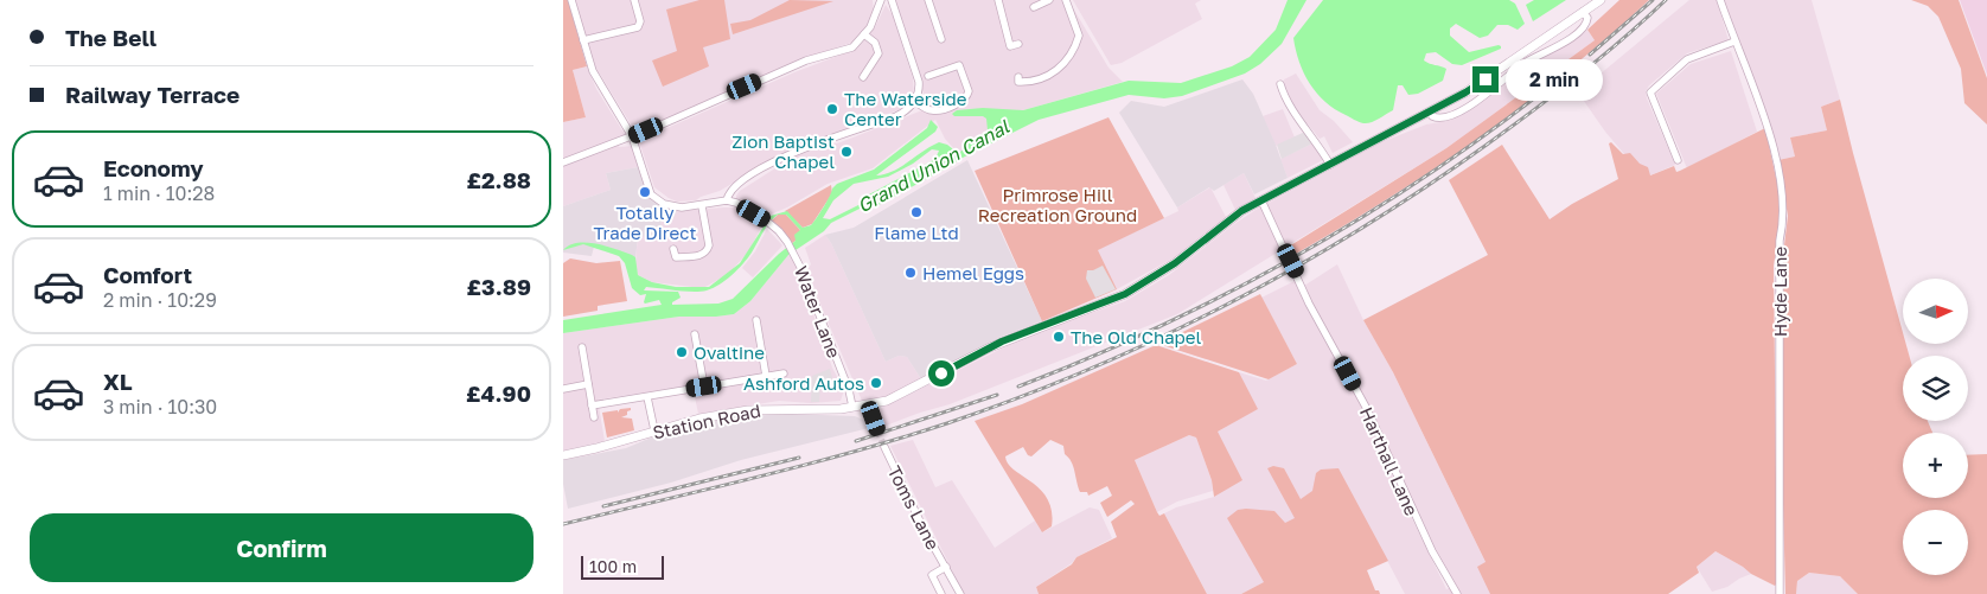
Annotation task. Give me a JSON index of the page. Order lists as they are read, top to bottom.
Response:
{
  "streets": {
    "street": [
      "Hyde Lane",
      "Water Lane",
      "Station Road",
      "Harthall Lane",
      "Toms Lane"
    ]
  },
  "crossings": [
    ["Water Lane", "Station Road"],
    ["Station Road", "Harthall Lane"]
  ],
  "water": ["Grand Union Canal"],
  "parks": ["Primrose Hill Recreation Ground"],
  "places": [
    "The Waterside Center",
    "Zion Baptist Chapel",
    "Totally Trade Direct",
    "Flame Ltd",
    "Hemel Eggs",
    "The Old Chapel",
    "Ovaltine",
    "Ashford Autos"
  ],
  "scale_bar": "100 m",
  "north": "right",
  "page": {
    "banner": ["The Bell", "Railway Terrace"],
    "bubble": "2 min",
    "list": [
      {
        "name": "Economy",
        "note": "1 min · 10:28",
        "value": "£2.88"
      },
      {
        "name": "Comfort",
        "note": "2 min · 10:29",
        "value": "£3.89"
      },
      {
        "name": "XL",
        "note": "3 min · 10:30",
        "value": "£4.90"
      }
    ],
    "map_buttons": ["+", "−"],
    "buttons": "Confirm",
    "scale": "100 m"
  }
}
